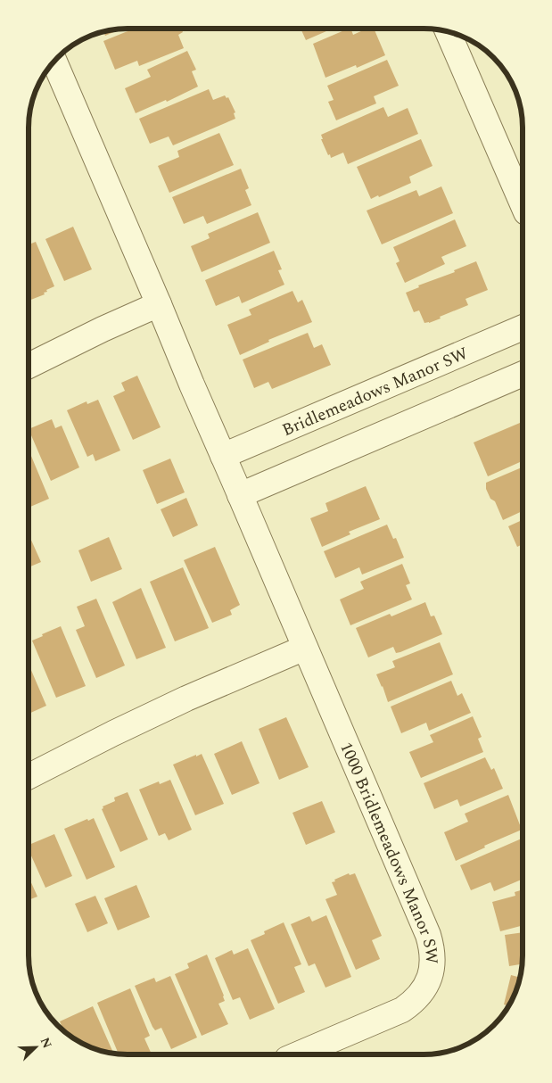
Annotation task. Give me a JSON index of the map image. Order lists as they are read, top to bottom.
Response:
{
  "streets": {
    "street": ["Bridlemeadows Manor SW", "1000 Bridlemeadows Manor SW"]
  },
  "crossings": [
    ["Bridlemeadows Manor SW", "1000 Bridlemeadows Manor SW"]
  ],
  "north": "top right"
}
